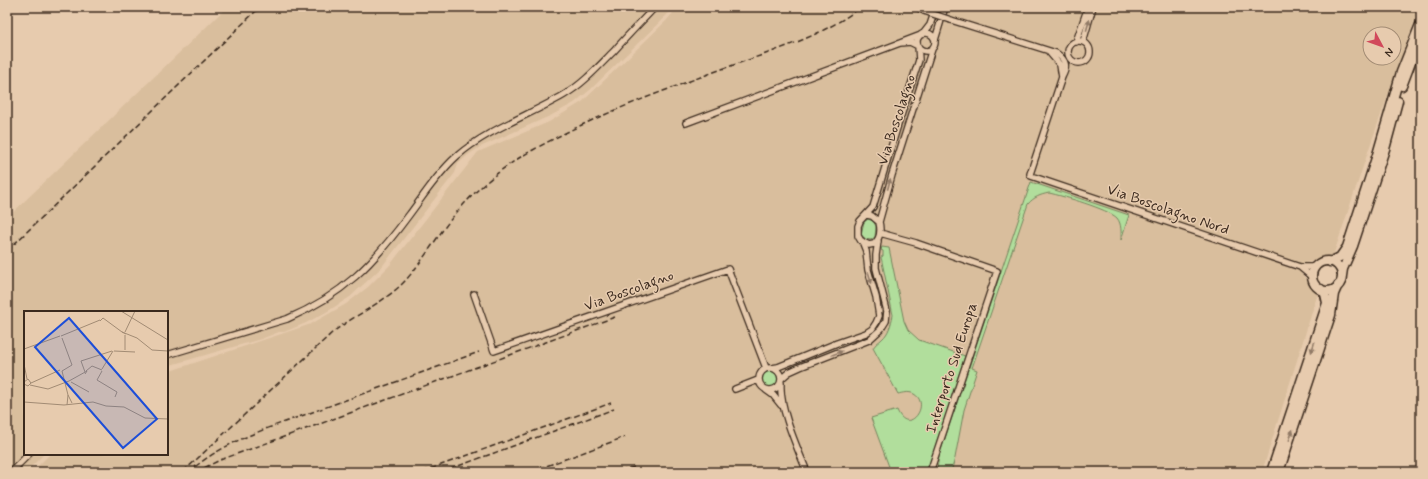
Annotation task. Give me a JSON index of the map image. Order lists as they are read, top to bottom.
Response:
{
  "streets": {
    "street": ["Via Boscolagno", "Via Boscolagno Nord", "Interporto Sud Europa"]
  },
  "crossings": [
    ["Via Boscolagno", "Interporto Sud Europa"]
  ],
  "north": "bottom right"
}
